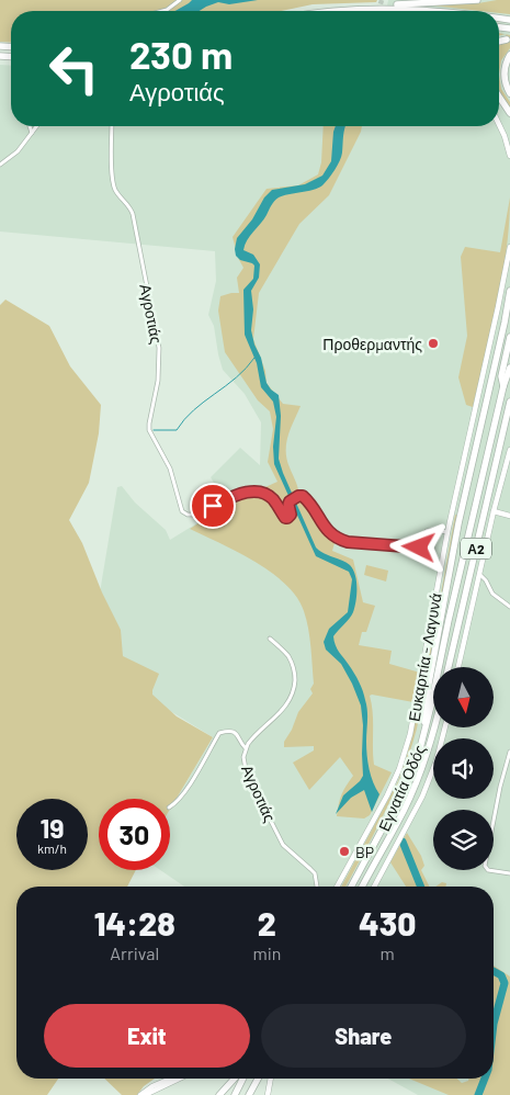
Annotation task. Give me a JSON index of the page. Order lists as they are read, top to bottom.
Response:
{
  "streets": {
    "highway": ["Α2", "Εγνατία Οδός"],
    "street": ["Αγροτιάς", "Ευκαρπία - Λαγυνά"]
  },
  "crossings": [
    ["Αγροτιάς", "Ευκαρπία - Λαγυνά"],
    ["Α2", "Εγνατία Οδός"]
  ],
  "places": ["Προθερμαντής", "BP"],
  "north": "bottom",
  "page": {
    "turn": ["230 m", "Αγροτιάς"],
    "speed": "19 km/h",
    "limit": "30",
    "eta": [
      "14:28",
      "Arrival",
      "2",
      "min",
      "430",
      "m"
    ],
    "buttons": ["Exit", "Share"]
  }
}
